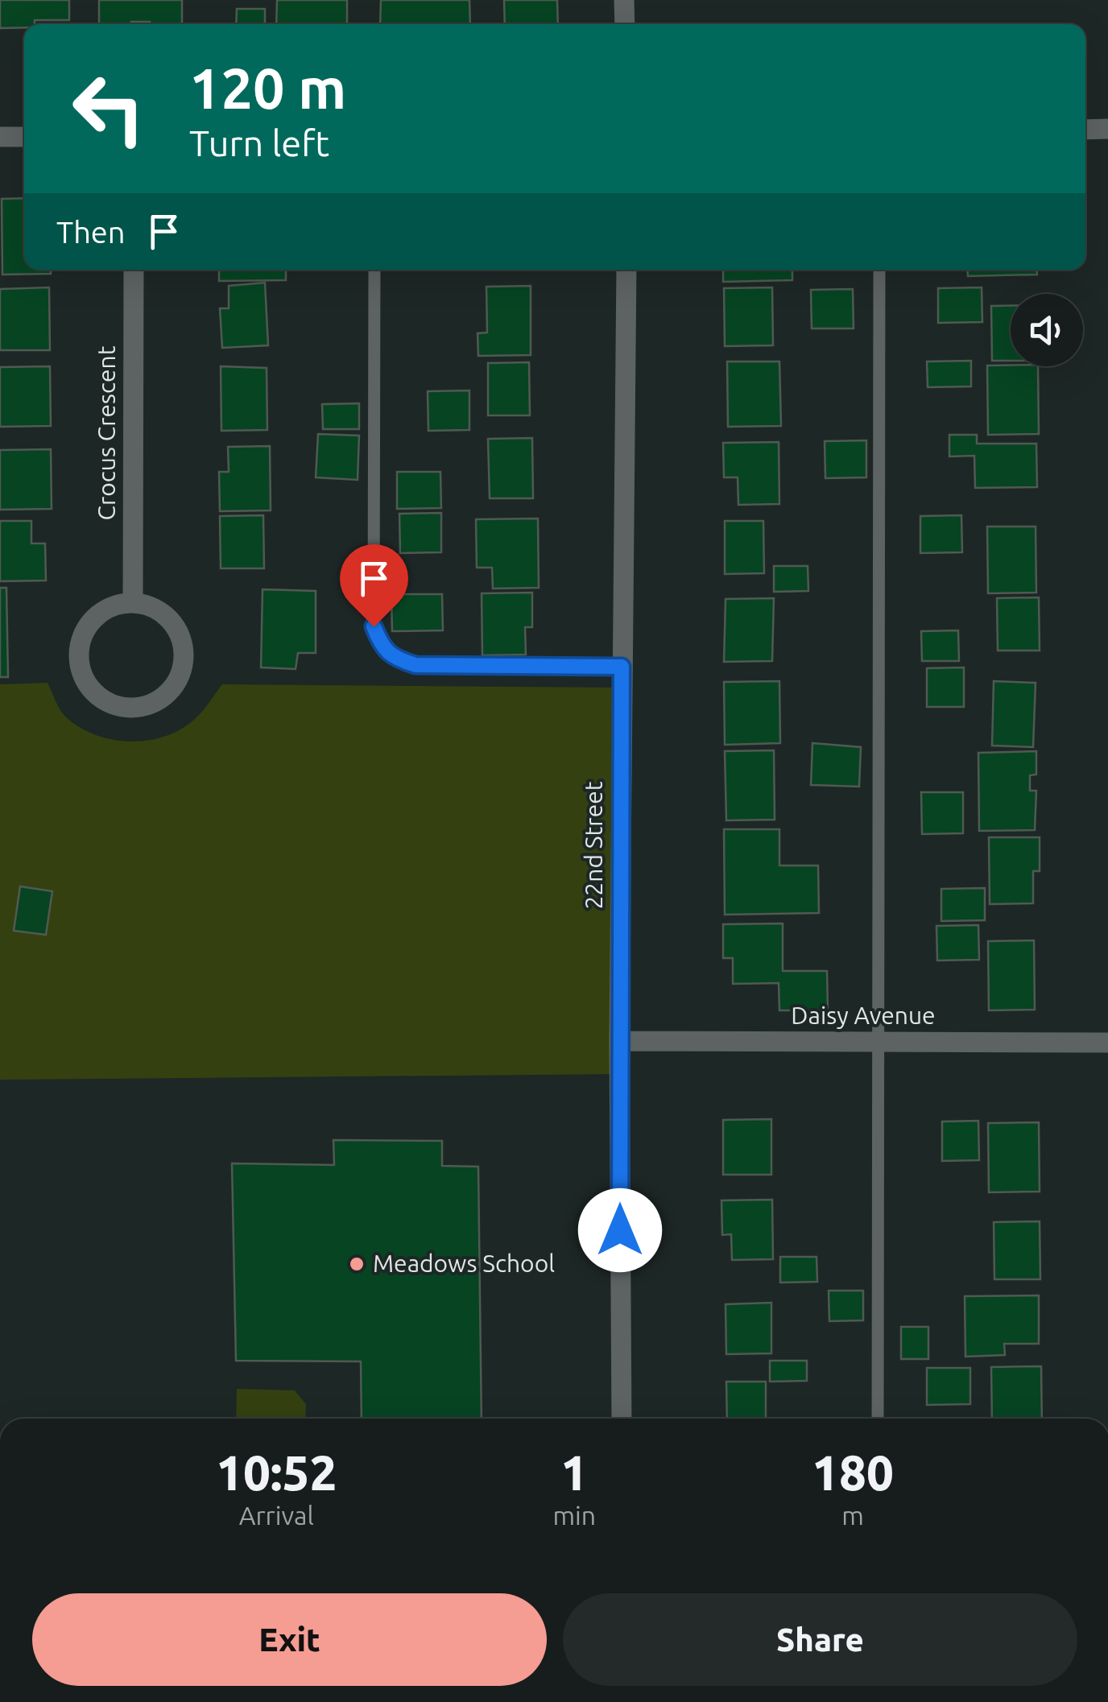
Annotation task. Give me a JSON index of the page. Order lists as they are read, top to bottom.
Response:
{
  "streets": {
    "street": ["Crocus Crescent", "22nd Street", "Daisy Avenue"]
  },
  "crossings": [
    ["22nd Street", "Daisy Avenue"]
  ],
  "places": ["Meadows School"],
  "page": {
    "turn": ["120 m", "Turn left"],
    "then": "Then",
    "eta": [
      "10:52",
      "Arrival",
      "1",
      "min",
      "180",
      "m"
    ],
    "buttons": ["Exit", "Share"]
  }
}
